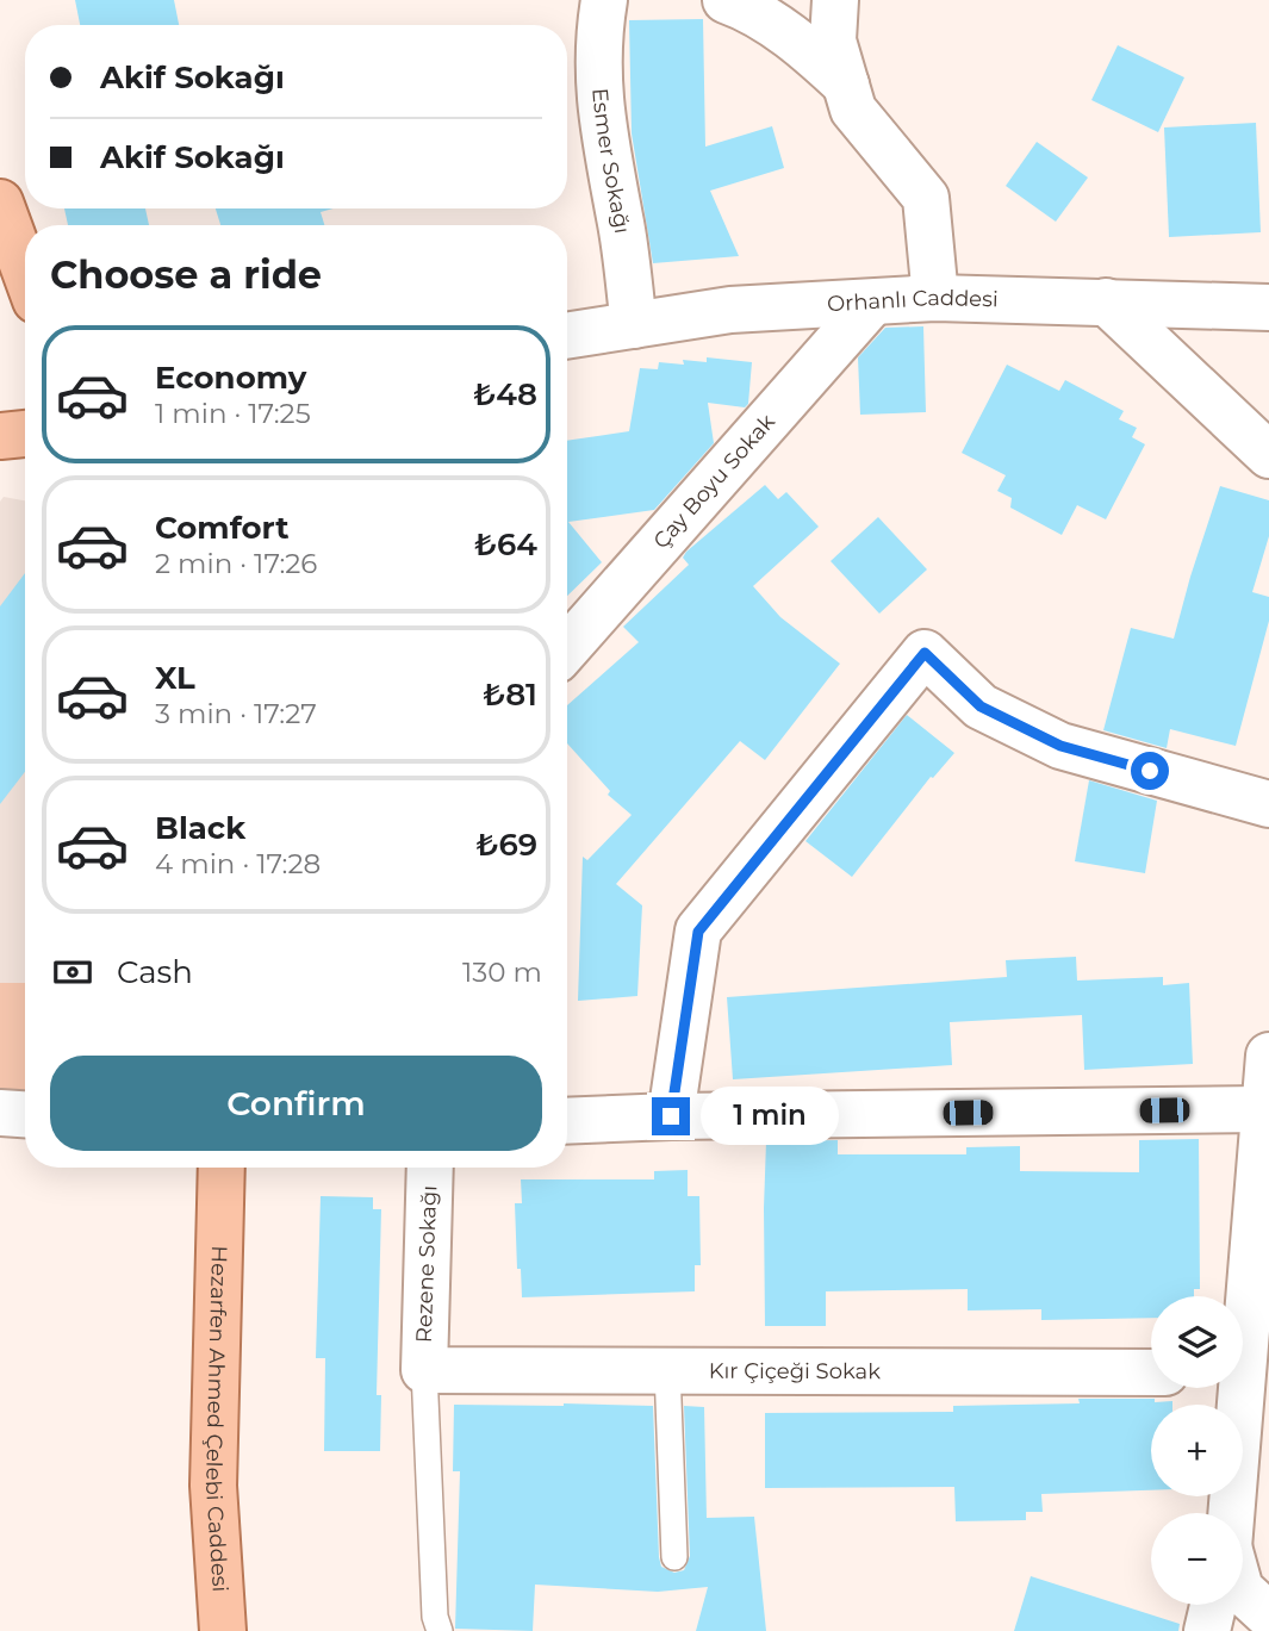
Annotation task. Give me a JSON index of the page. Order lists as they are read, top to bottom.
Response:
{
  "streets": {
    "main road": ["Hezarfen Ahmed Çelebi Caddesi"],
    "street": [
      "Esmer Sokağı",
      "Orhanlı Caddesi",
      "Çay Boyu Sokak",
      "Rezene Sokağı",
      "Kır Çiçeği Sokak"
    ]
  },
  "crossings": [
    ["Esmer Sokağı", "Orhanlı Caddesi"],
    ["Orhanlı Caddesi", "Çay Boyu Sokak"],
    ["Rezene Sokağı", "Kır Çiçeği Sokak"]
  ],
  "page": {
    "banner": ["Akif Sokağı", "Akif Sokağı"],
    "heading": "Choose a ride",
    "list": [
      {
        "name": "Economy",
        "note": "1 min · 17:25",
        "value": "₺48"
      },
      {
        "name": "Comfort",
        "note": "2 min · 17:26",
        "value": "₺64"
      },
      {
        "name": "XL",
        "note": "3 min · 17:27",
        "value": "₺81"
      },
      {
        "name": "Black",
        "note": "4 min · 17:28",
        "value": "₺69"
      }
    ],
    "pay": ["Cash", "130 m"],
    "buttons": "Confirm",
    "bubble": "1 min",
    "map_buttons": ["+", "−"]
  }
}
